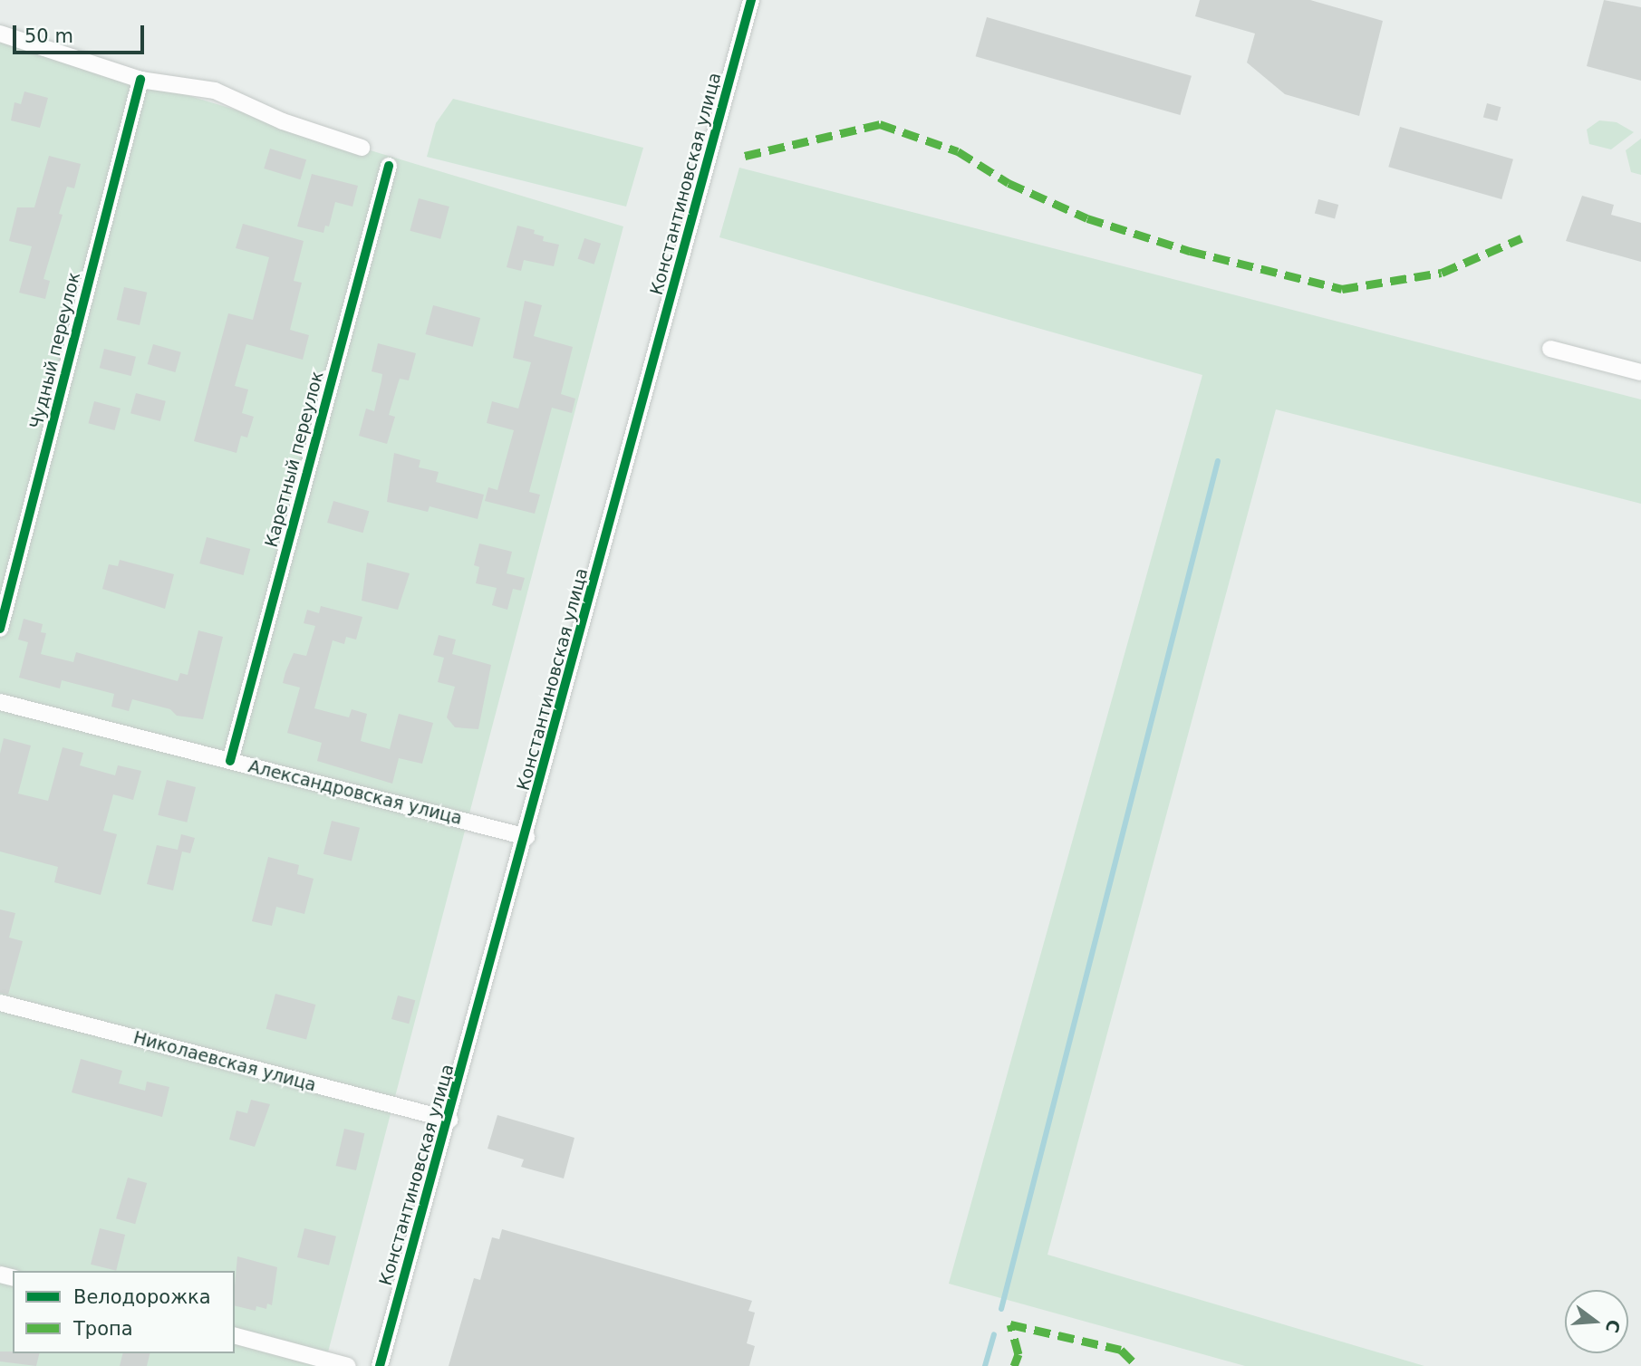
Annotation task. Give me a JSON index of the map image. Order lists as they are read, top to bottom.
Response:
{
  "streets": {
    "street": [
      "Константиновская улица",
      "Чудный переулок",
      "Каретный переулок",
      "Александровская улица",
      "Николаевская улица"
    ]
  },
  "crossings": [
    ["Константиновская улица", "Александровская улица"],
    ["Константиновская улица", "Николаевская улица"],
    ["Каретный переулок", "Александровская улица"]
  ],
  "legend": ["Велодорожка", "Тропа"],
  "scale_bar": "50 m",
  "north": "right"
}
